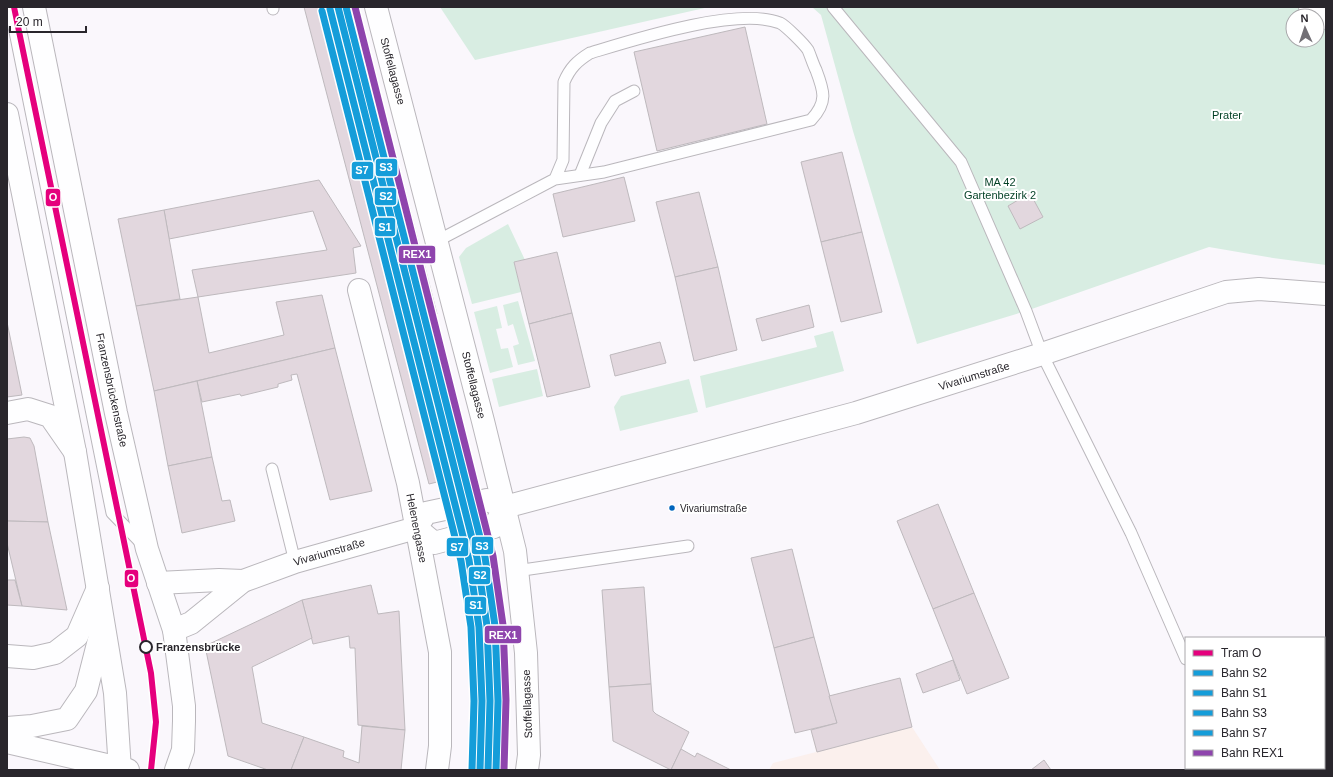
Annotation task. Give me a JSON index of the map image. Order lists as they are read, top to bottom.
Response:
{
  "streets": {
    "street": [
      "Stoffellagasse",
      "Vivariumstraße",
      "Franzensbrückenstraße",
      "Helenengasse"
    ]
  },
  "crossings": [
    ["Stoffellagasse", "Vivariumstraße"],
    ["Vivariumstraße", "Franzensbrückenstraße"],
    ["Vivariumstraße", "Helenengasse"]
  ],
  "parks": ["Prater", "MA 42 Gartenbezirk 2"],
  "places": ["Vivariumstraße", "Franzensbrücke"],
  "lines": [
    "tram line O",
    "rail line S2",
    "rail line S3",
    "rail line REX1",
    "rail line S1",
    "rail line S7"
  ],
  "legend": [
    "Tram O",
    "Bahn S2",
    "Bahn S1",
    "Bahn S3",
    "Bahn S7",
    "Bahn REX1"
  ],
  "scale_bar": "20 m",
  "north": "top"
}
